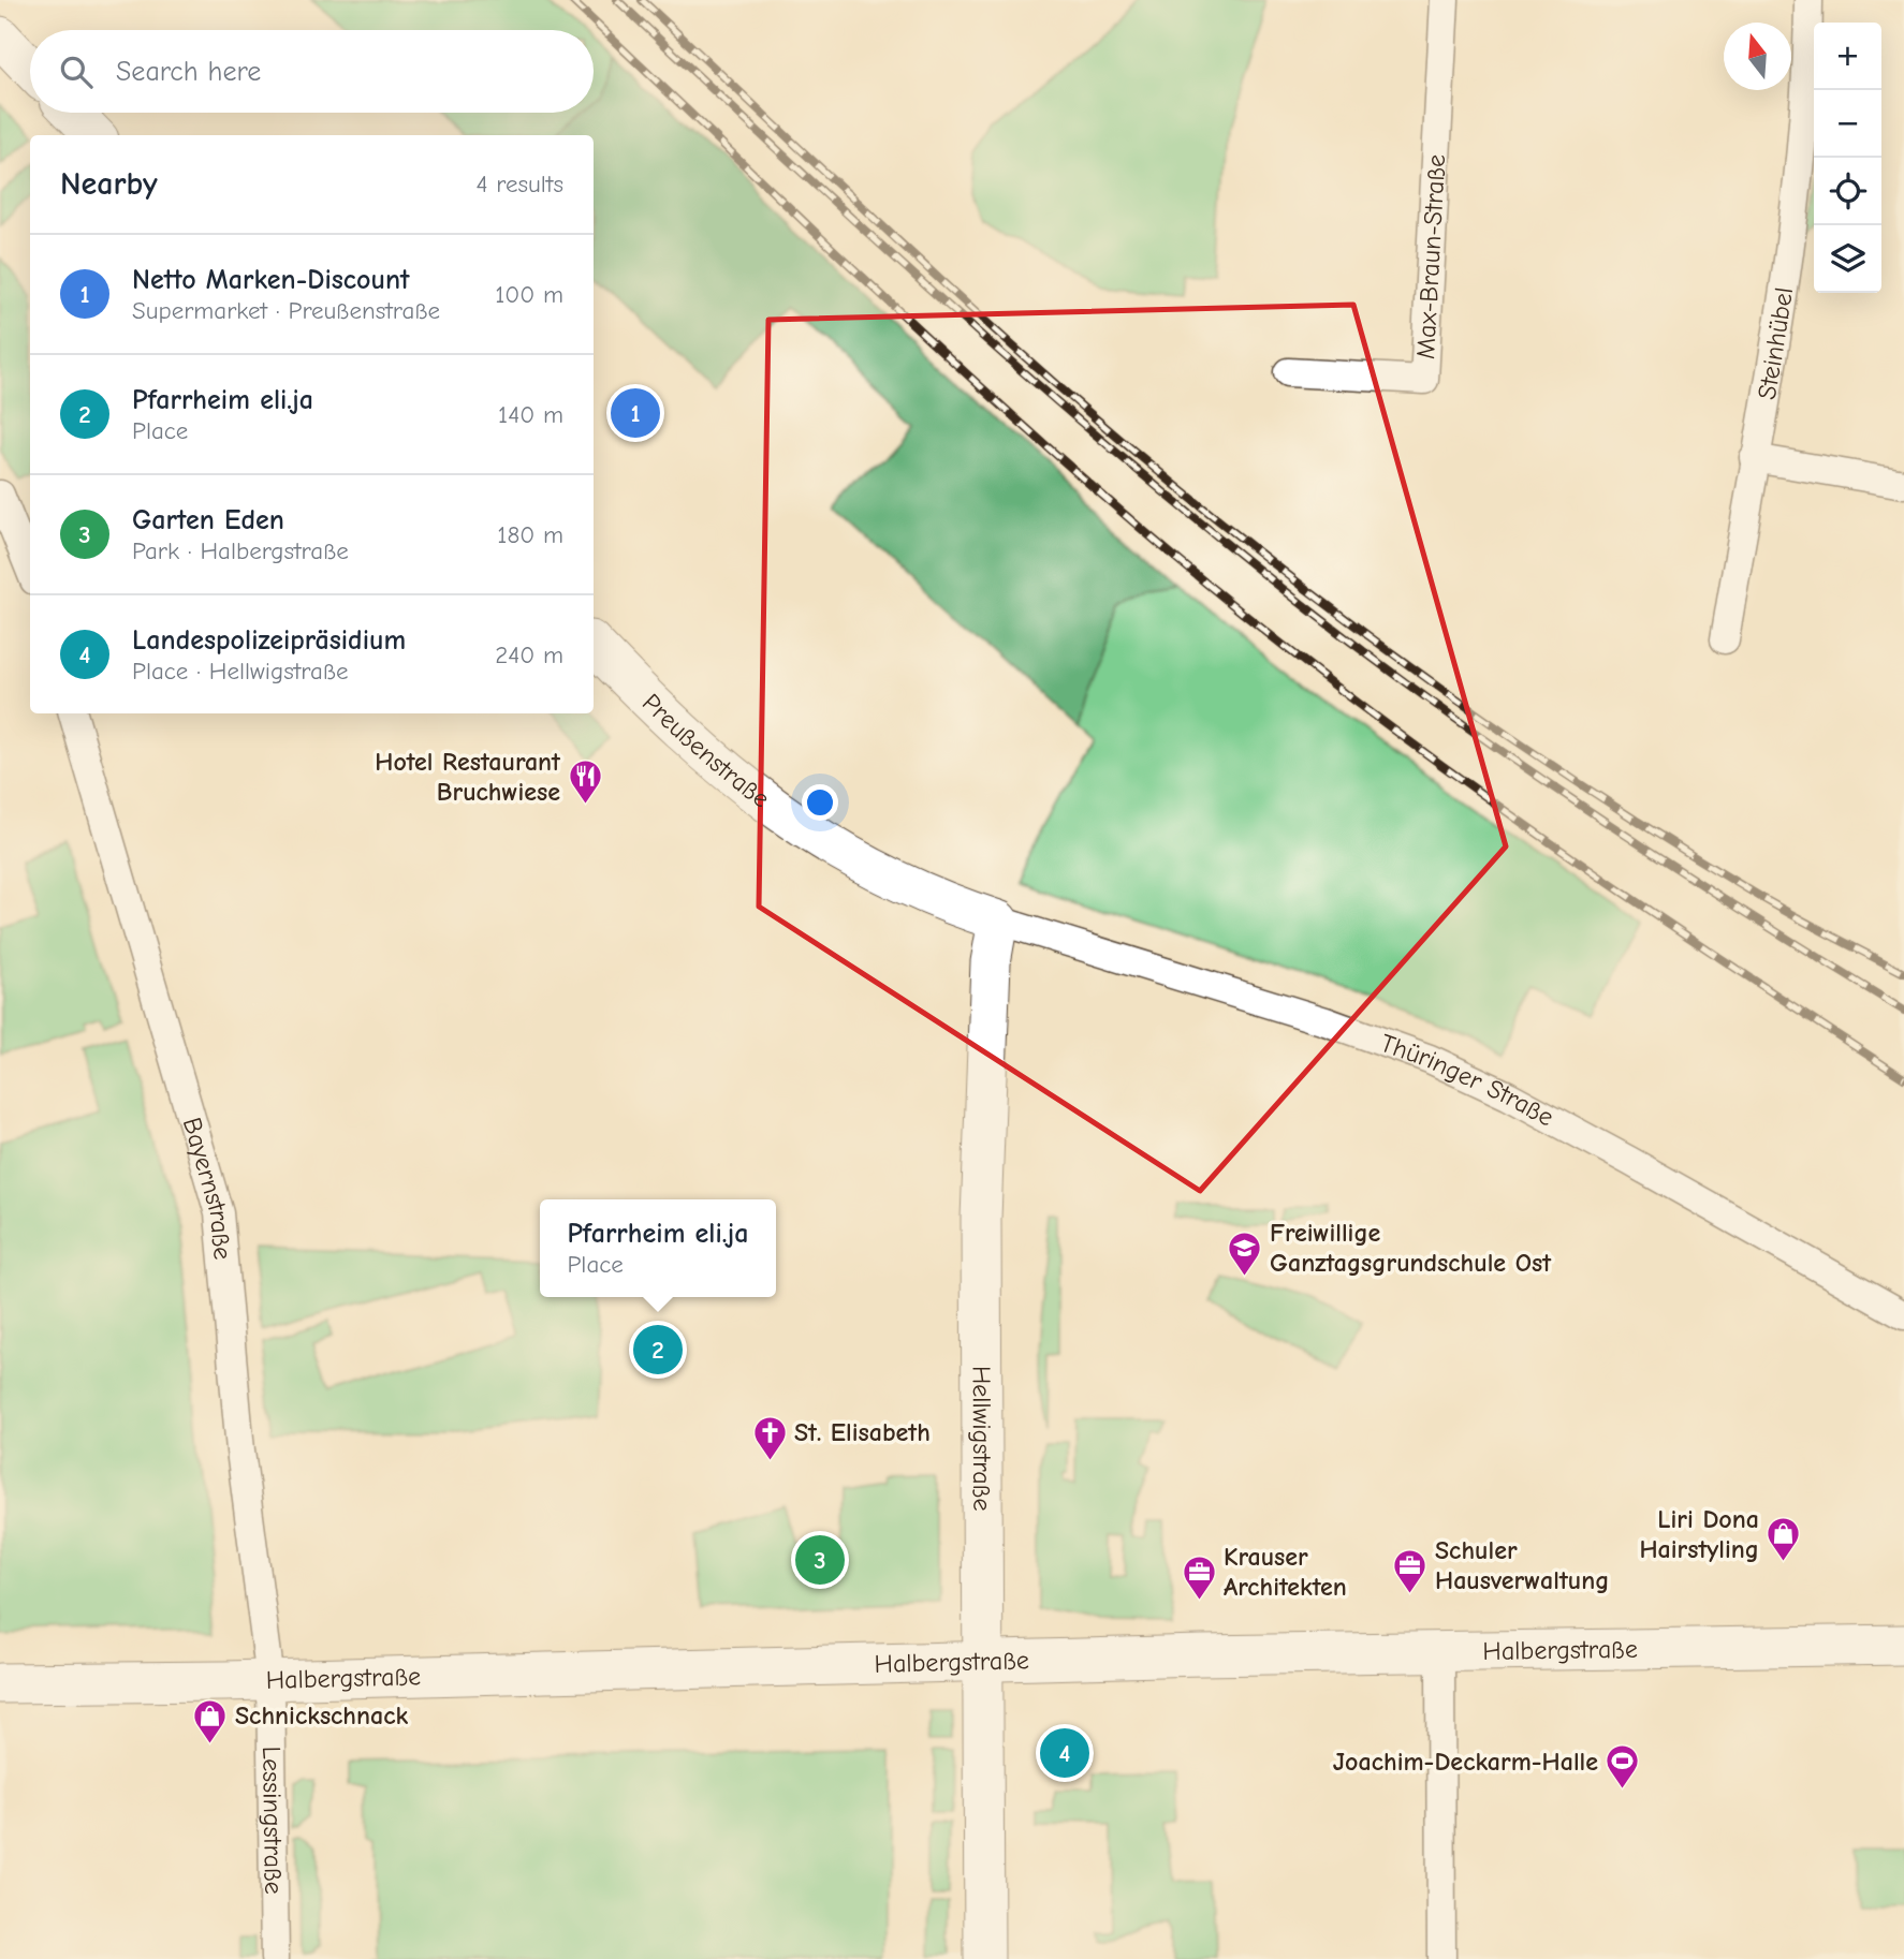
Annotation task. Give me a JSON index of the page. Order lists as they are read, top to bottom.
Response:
{
  "streets": {
    "street": [
      "Max-Braun-Straße",
      "Steinhübel",
      "Preußenstraße",
      "Thüringer Straße",
      "Bayernstraße",
      "Hellwigstraße",
      "Halbergstraße",
      "Lessingstraße"
    ]
  },
  "crossings": [
    ["Preußenstraße", "Thüringer Straße"],
    ["Preußenstraße", "Hellwigstraße"],
    ["Thüringer Straße", "Hellwigstraße"],
    ["Bayernstraße", "Halbergstraße"],
    ["Bayernstraße", "Lessingstraße"],
    ["Hellwigstraße", "Halbergstraße"],
    ["Halbergstraße", "Lessingstraße"]
  ],
  "places": {
    "restaurant": ["Hotel Restaurant Bruchwiese"],
    "school or university": ["Freiwillige Ganztagsgrundschule Ost"],
    "church": ["St. Elisabeth"],
    "shop": ["Liri Dona Hairstyling", "Schnickschnack"],
    "office": ["Schuler Hausverwaltung", "Krauser Architekten"],
    "sports": ["Joachim-Deckarm-Halle"]
  },
  "north": "top",
  "page": {
    "map_buttons": ["+", "−"],
    "search": "Search here",
    "heading": ["Nearby", "4 results"],
    "list": [
      {
        "mark": "1",
        "name": "Netto Marken-Discount",
        "note": "Supermarket · Preußenstraße",
        "value": "100 m"
      },
      {
        "mark": "2",
        "name": "Pfarrheim eli.ja",
        "note": "Place",
        "value": "140 m"
      },
      {
        "mark": "3",
        "name": "Garten Eden",
        "note": "Park · Halbergstraße",
        "value": "180 m"
      },
      {
        "mark": "4",
        "name": "Landespolizeipräsidium",
        "note": "Place · Hellwigstraße",
        "value": "240 m"
      }
    ],
    "pins": [
      "1",
      "2",
      "3",
      "4"
    ],
    "popup": ["Pfarrheim eli.ja", "Place"]
  }
}
